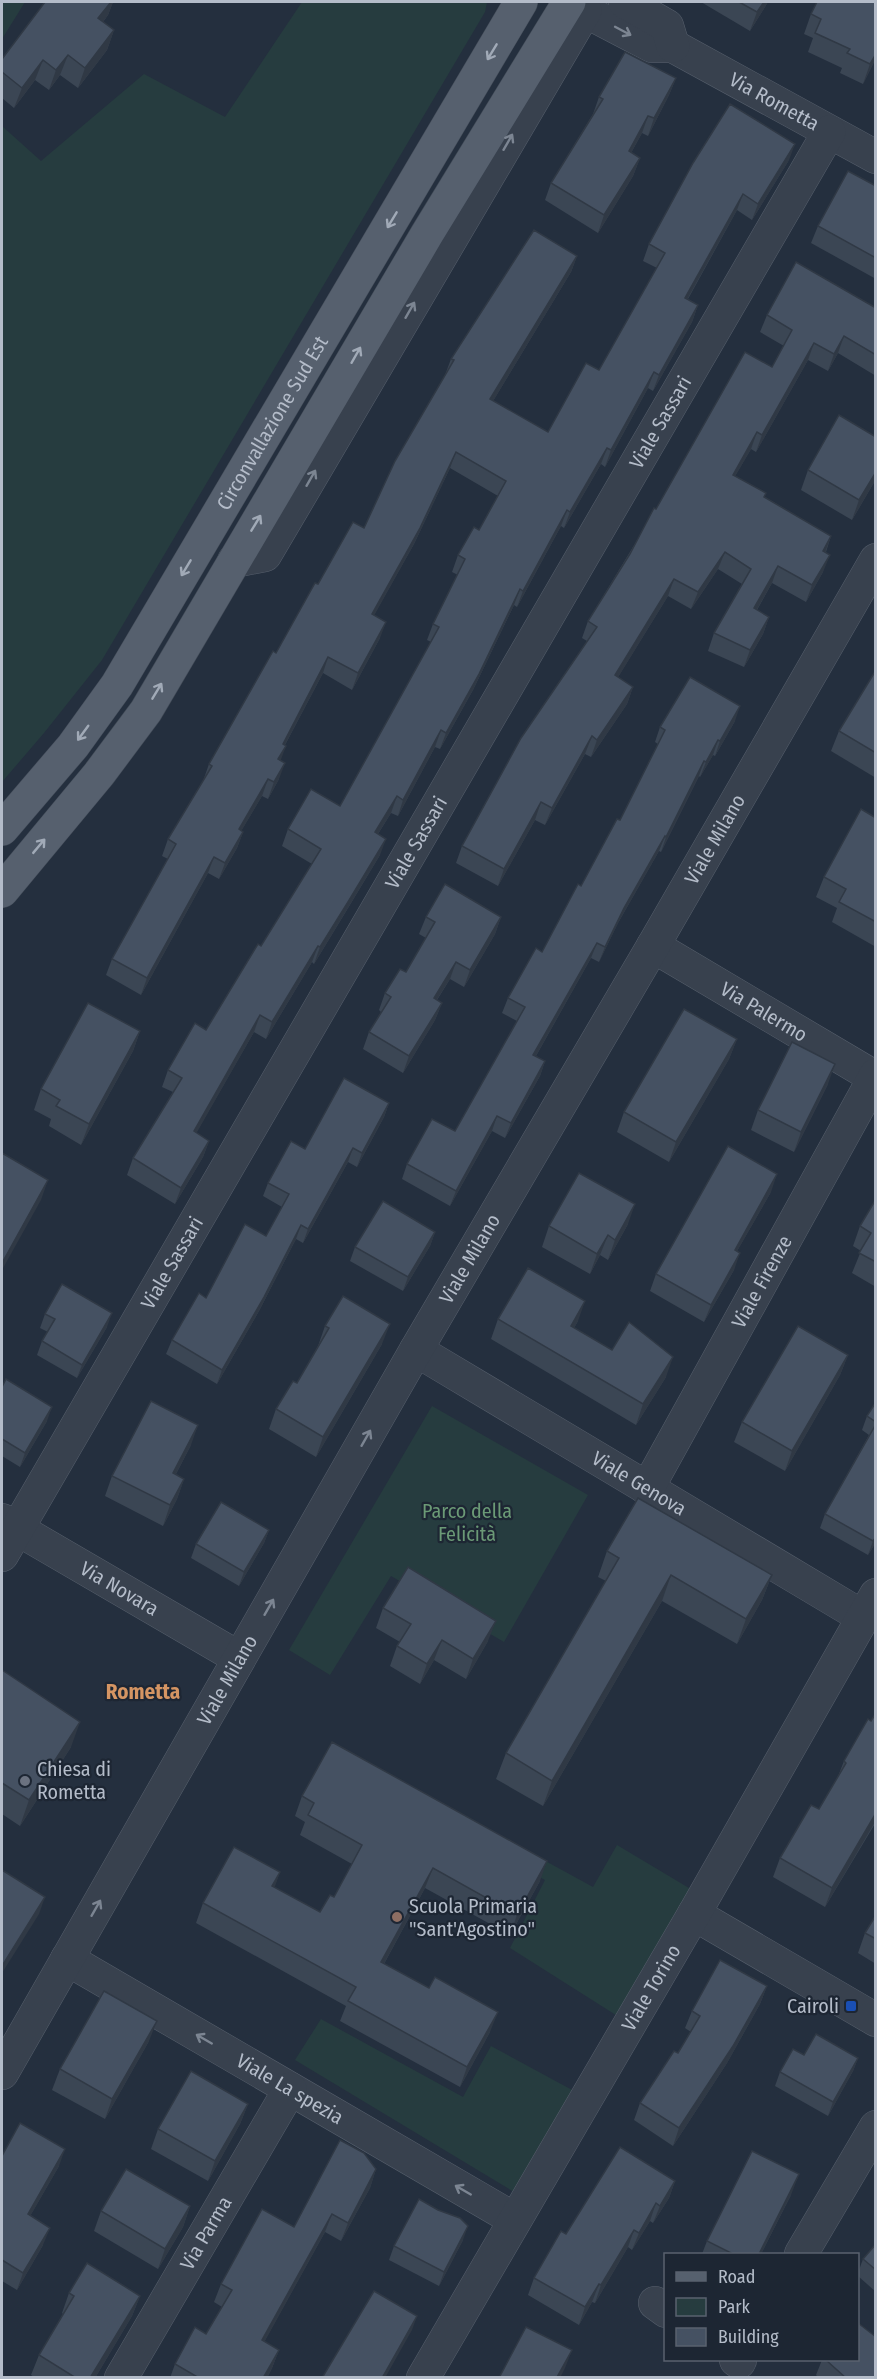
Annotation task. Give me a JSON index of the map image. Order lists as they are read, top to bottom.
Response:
{
  "streets": {
    "main road": ["Circonvallazione Sud Est"],
    "street": [
      "Via Rometta",
      "Viale Sassari",
      "Viale Milano",
      "Via Palermo",
      "Viale Firenze",
      "Viale Genova",
      "Via Novara",
      "Viale Torino",
      "Viale La spezia",
      "Via Parma"
    ]
  },
  "crossings": [
    ["Via Rometta", "Circonvallazione Sud Est"],
    ["Via Rometta", "Viale Sassari"],
    ["Viale Sassari", "Via Novara"],
    ["Viale Milano", "Via Palermo"],
    ["Viale Milano", "Viale Genova"],
    ["Viale Milano", "Via Novara"],
    ["Viale Milano", "Viale La spezia"],
    ["Via Palermo", "Viale Firenze"],
    ["Viale Firenze", "Viale Genova"],
    ["Viale Genova", "Viale Torino"],
    ["Viale Torino", "Viale La spezia"],
    ["Viale La spezia", "Via Parma"]
  ],
  "one_way": ["Viale Milano", "Viale La spezia"],
  "districts": ["Rometta"],
  "parks": ["Parco della Felicità"],
  "places": {
    "other": ["Chiesa di Rometta", "Scuola Primaria \"Sant'Agostino\""],
    "transit": ["Cairoli"]
  },
  "legend": ["Road", "Park", "Building"]
}
